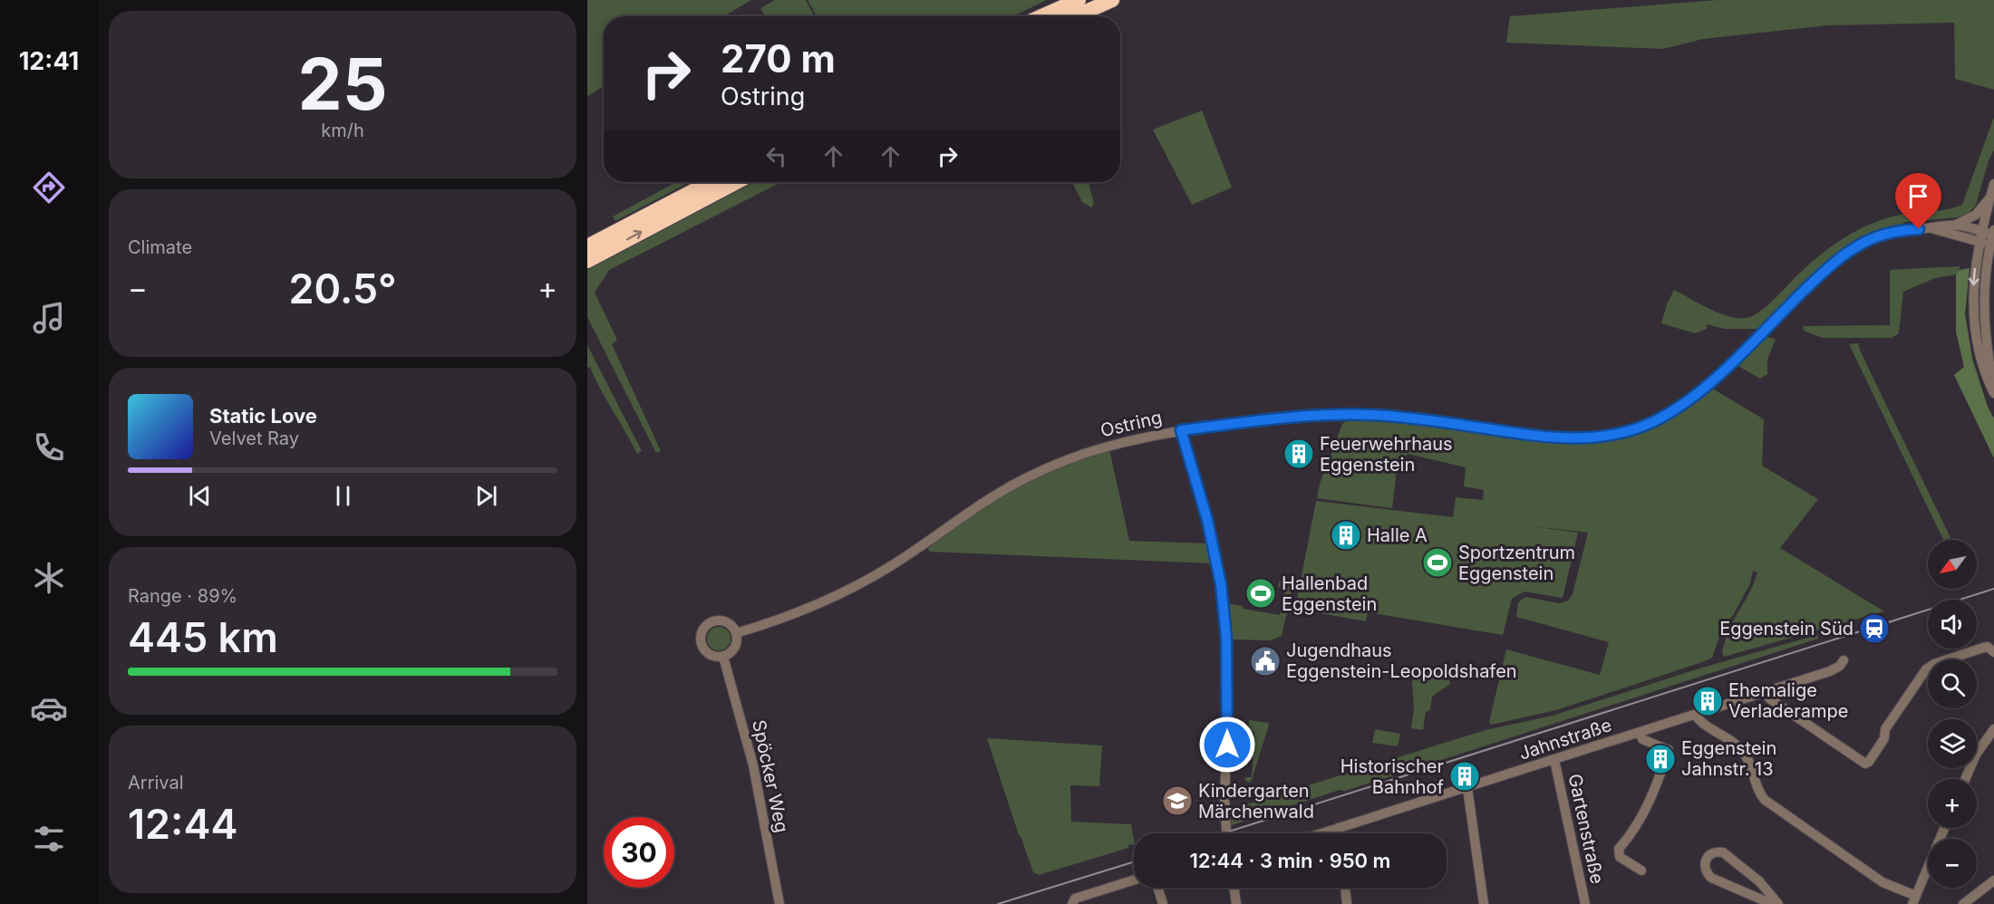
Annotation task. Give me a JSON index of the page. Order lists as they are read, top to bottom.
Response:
{
  "streets": {
    "street": [
      "Ostring",
      "Jahnstraße",
      "Spöcker Weg",
      "Gartenstraße"
    ]
  },
  "crossings": [
    ["Ostring", "Spöcker Weg"],
    ["Jahnstraße", "Gartenstraße"]
  ],
  "places": {
    "building": [
      "Feuerwehrhaus Eggenstein",
      "Halle A",
      "Ehemalige Verladerampe",
      "Eggenstein Jahnstr. 13",
      "Historischer Bahnhof"
    ],
    "sports": ["Sportzentrum Eggenstein", "Hallenbad Eggenstein"],
    "station": ["Eggenstein Süd"],
    "public building": ["Jugendhaus Eggenstein-Leopoldshafen"],
    "school or university": ["Kindergarten Märchenwald"]
  },
  "north": "bottom left",
  "page": {
    "tabs": "12:41",
    "tile": [
      ["25", "km/h"],
      "Climate",
      ["Range · 89%", "445 km"],
      ["Arrival", "12:44"]
    ],
    "turn": ["270 m", "Ostring"],
    "heat": ["−", "20.5°", "+"],
    "song": ["Static Love", "Velvet Ray"],
    "map_buttons": ["+", "−"],
    "limit": "30",
    "trip": "12:44 · 3 min · 950 m"
  }
}
